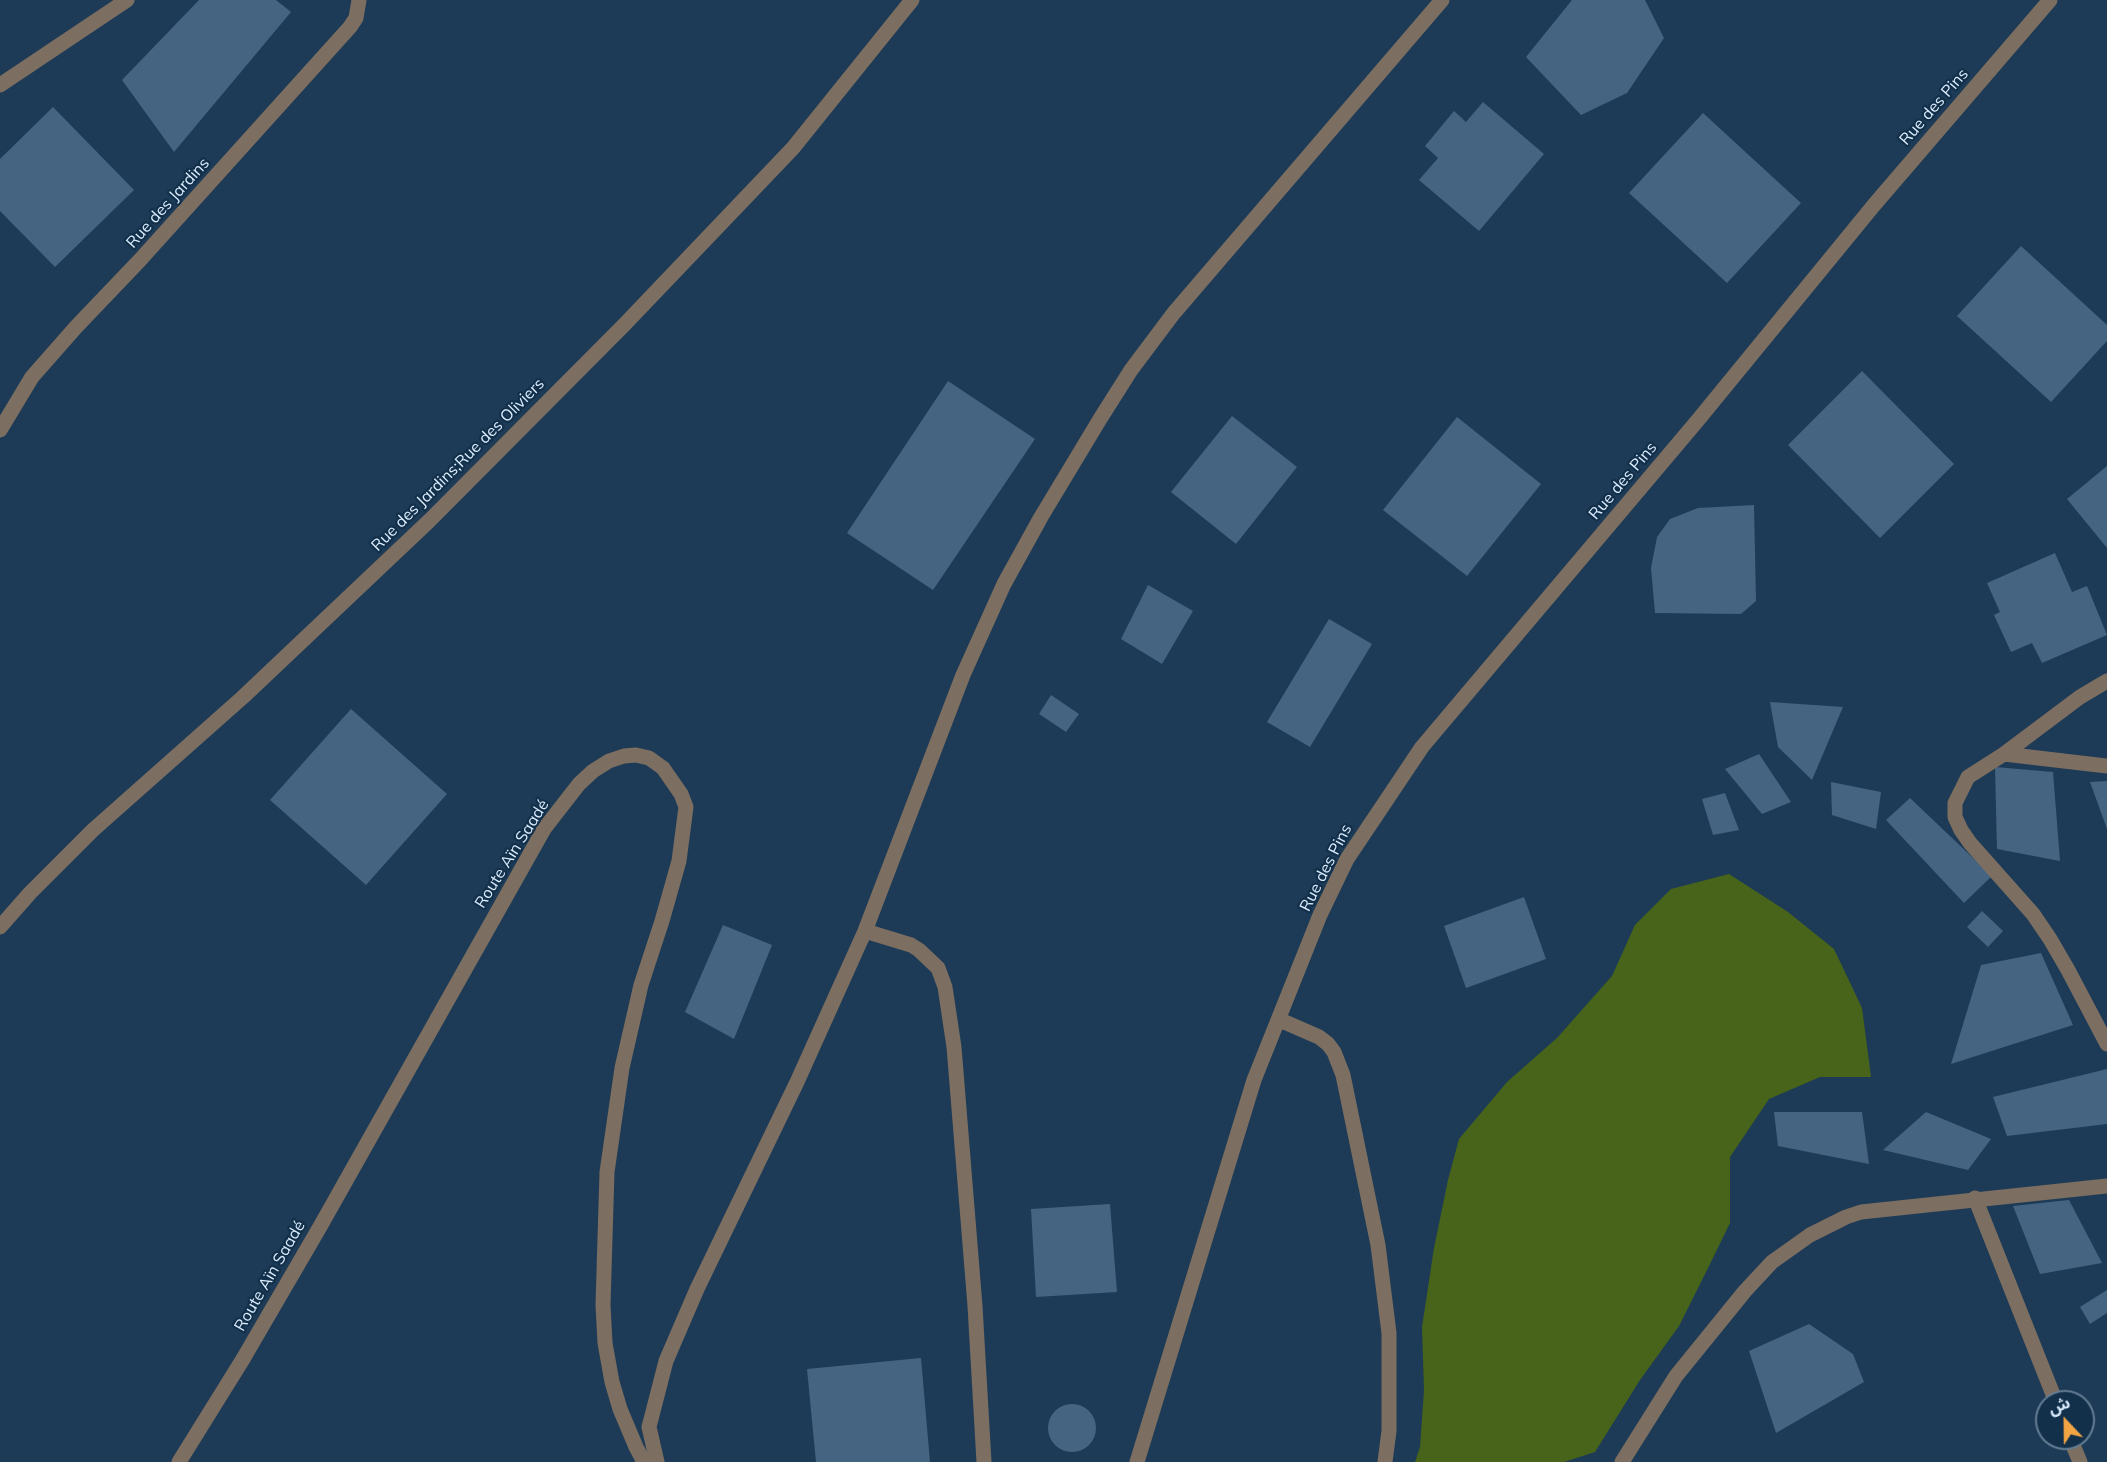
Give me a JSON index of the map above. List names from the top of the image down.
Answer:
{
  "streets": {
    "street": [
      "Rue des Pins",
      "Rue des Jardins",
      "Rue des Jardins;Rue des Oliviers",
      "Route Aïn Saadé"
    ]
  },
  "north": "top"
}
